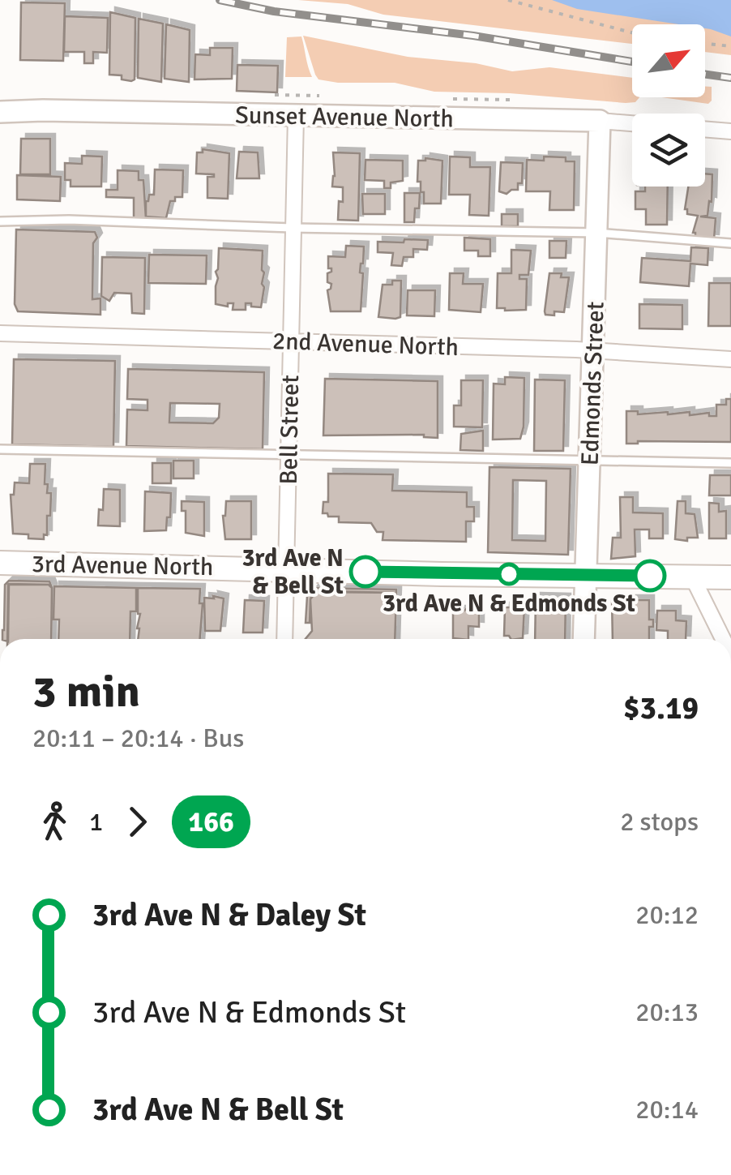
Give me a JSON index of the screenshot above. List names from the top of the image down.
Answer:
{
  "streets": {
    "main road": ["3rd Avenue North"],
    "street": [
      "Sunset Avenue North",
      "2nd Avenue North",
      "Edmonds Street",
      "Bell Street"
    ]
  },
  "crossings": [
    ["Sunset Avenue North", "Edmonds Street"],
    ["Sunset Avenue North", "Bell Street"],
    ["2nd Avenue North", "Edmonds Street"],
    ["2nd Avenue North", "Bell Street"],
    ["Edmonds Street", "3rd Avenue North"],
    ["Bell Street", "3rd Avenue North"]
  ],
  "places": ["3rd Ave N & Bell St", "3rd Ave N & Edmonds St"],
  "lines": ["bus line 166"],
  "north": "top right",
  "page": {
    "heading": ["3 min", "20:11 – 20:14 · Bus", "$3.19"],
    "legs": ["1", "166", "2 stops"],
    "list": [
      {
        "name": "3rd Ave N & Daley St",
        "value": "20:12"
      },
      {
        "name": "3rd Ave N & Edmonds St",
        "value": "20:13"
      },
      {
        "name": "3rd Ave N & Bell St",
        "value": "20:14"
      }
    ]
  }
}
